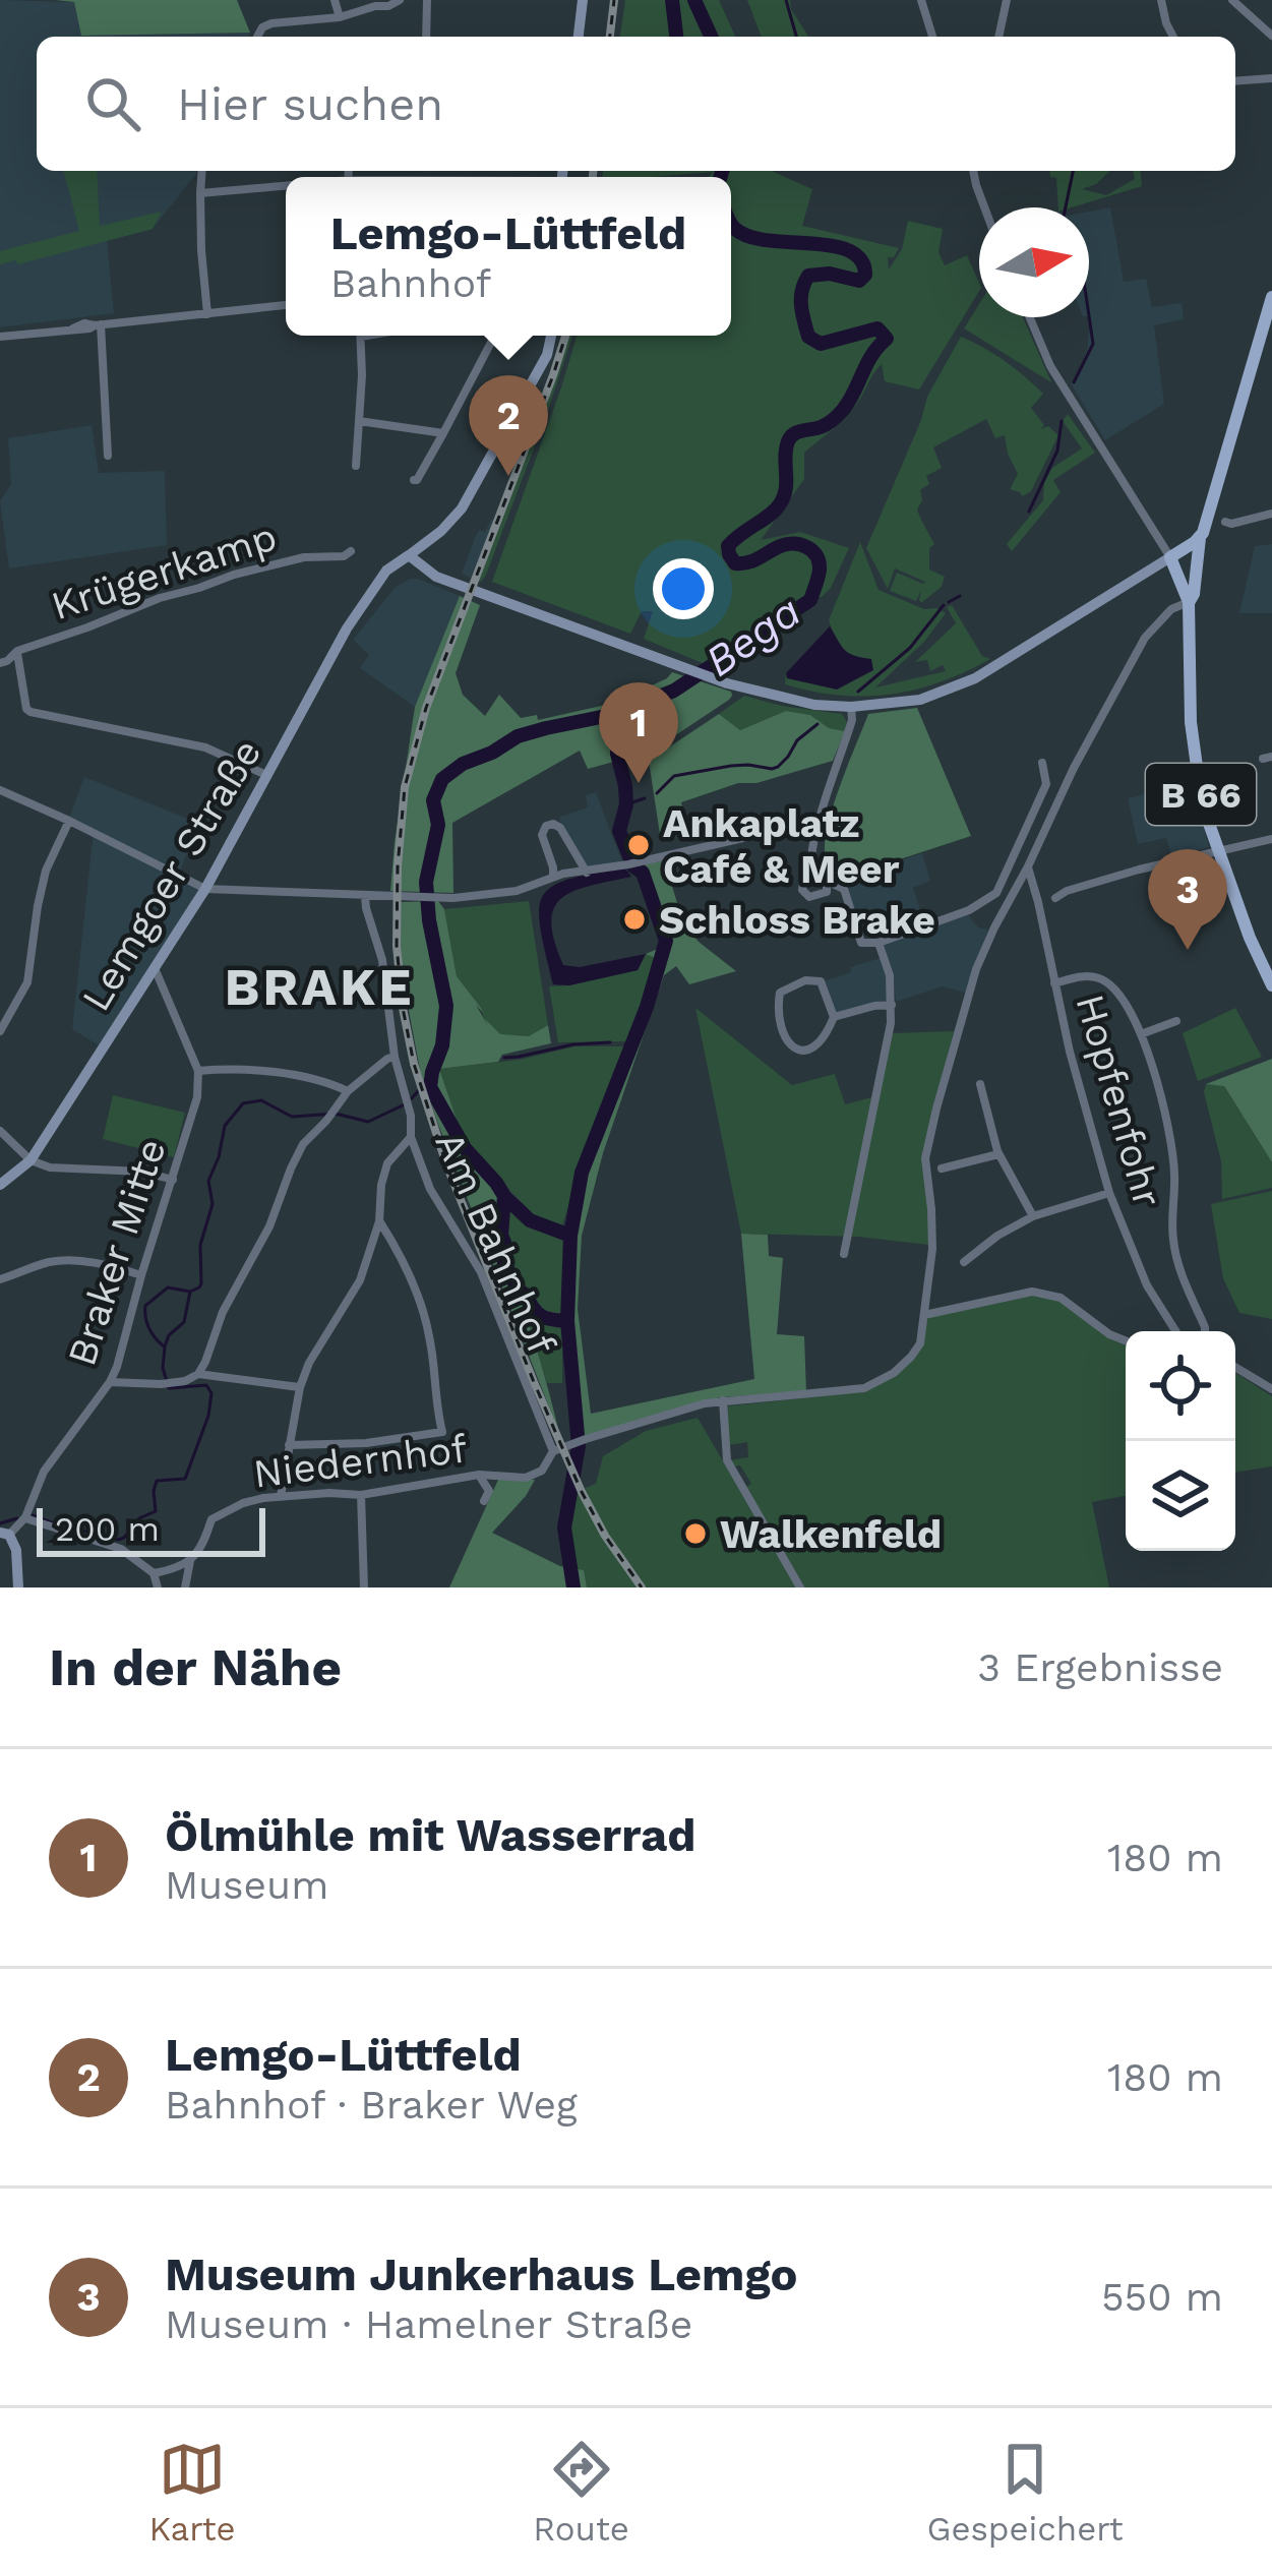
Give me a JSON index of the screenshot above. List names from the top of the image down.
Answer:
{
  "streets": {
    "main road": ["B 66", "Lemgoer Straße"],
    "street": [
      "Krügerkamp",
      "Hopfenfohr",
      "Am Bahnhof",
      "Braker Mitte",
      "Niedernhof"
    ]
  },
  "crossings": [
    ["B 66", "Niedernhof"],
    ["Hopfenfohr", "Niedernhof"],
    ["Am Bahnhof", "Niedernhof"]
  ],
  "districts": ["BRAKE"],
  "water": ["Bega"],
  "places": ["Ankaplatz Café & Meer", "Schloss Brake", "Walkenfeld"],
  "scale_bar": "200 m",
  "north": "right",
  "page": {
    "search": "Hier suchen",
    "popup": ["Lemgo-Lüttfeld", "Bahnhof"],
    "pins": ["2", "1", "3"],
    "scale": "200 m",
    "heading": ["In der Nähe", "3 Ergebnisse"],
    "list": [
      {
        "mark": "1",
        "name": "Ölmühle mit Wasserrad",
        "note": "Museum",
        "value": "180 m"
      },
      {
        "mark": "2",
        "name": "Lemgo-Lüttfeld",
        "note": "Bahnhof · Braker Weg",
        "value": "180 m"
      },
      {
        "mark": "3",
        "name": "Museum Junkerhaus Lemgo",
        "note": "Museum · Hamelner Straße",
        "value": "550 m"
      }
    ],
    "nav": ["Karte", "Route", "Gespeichert"]
  }
}
